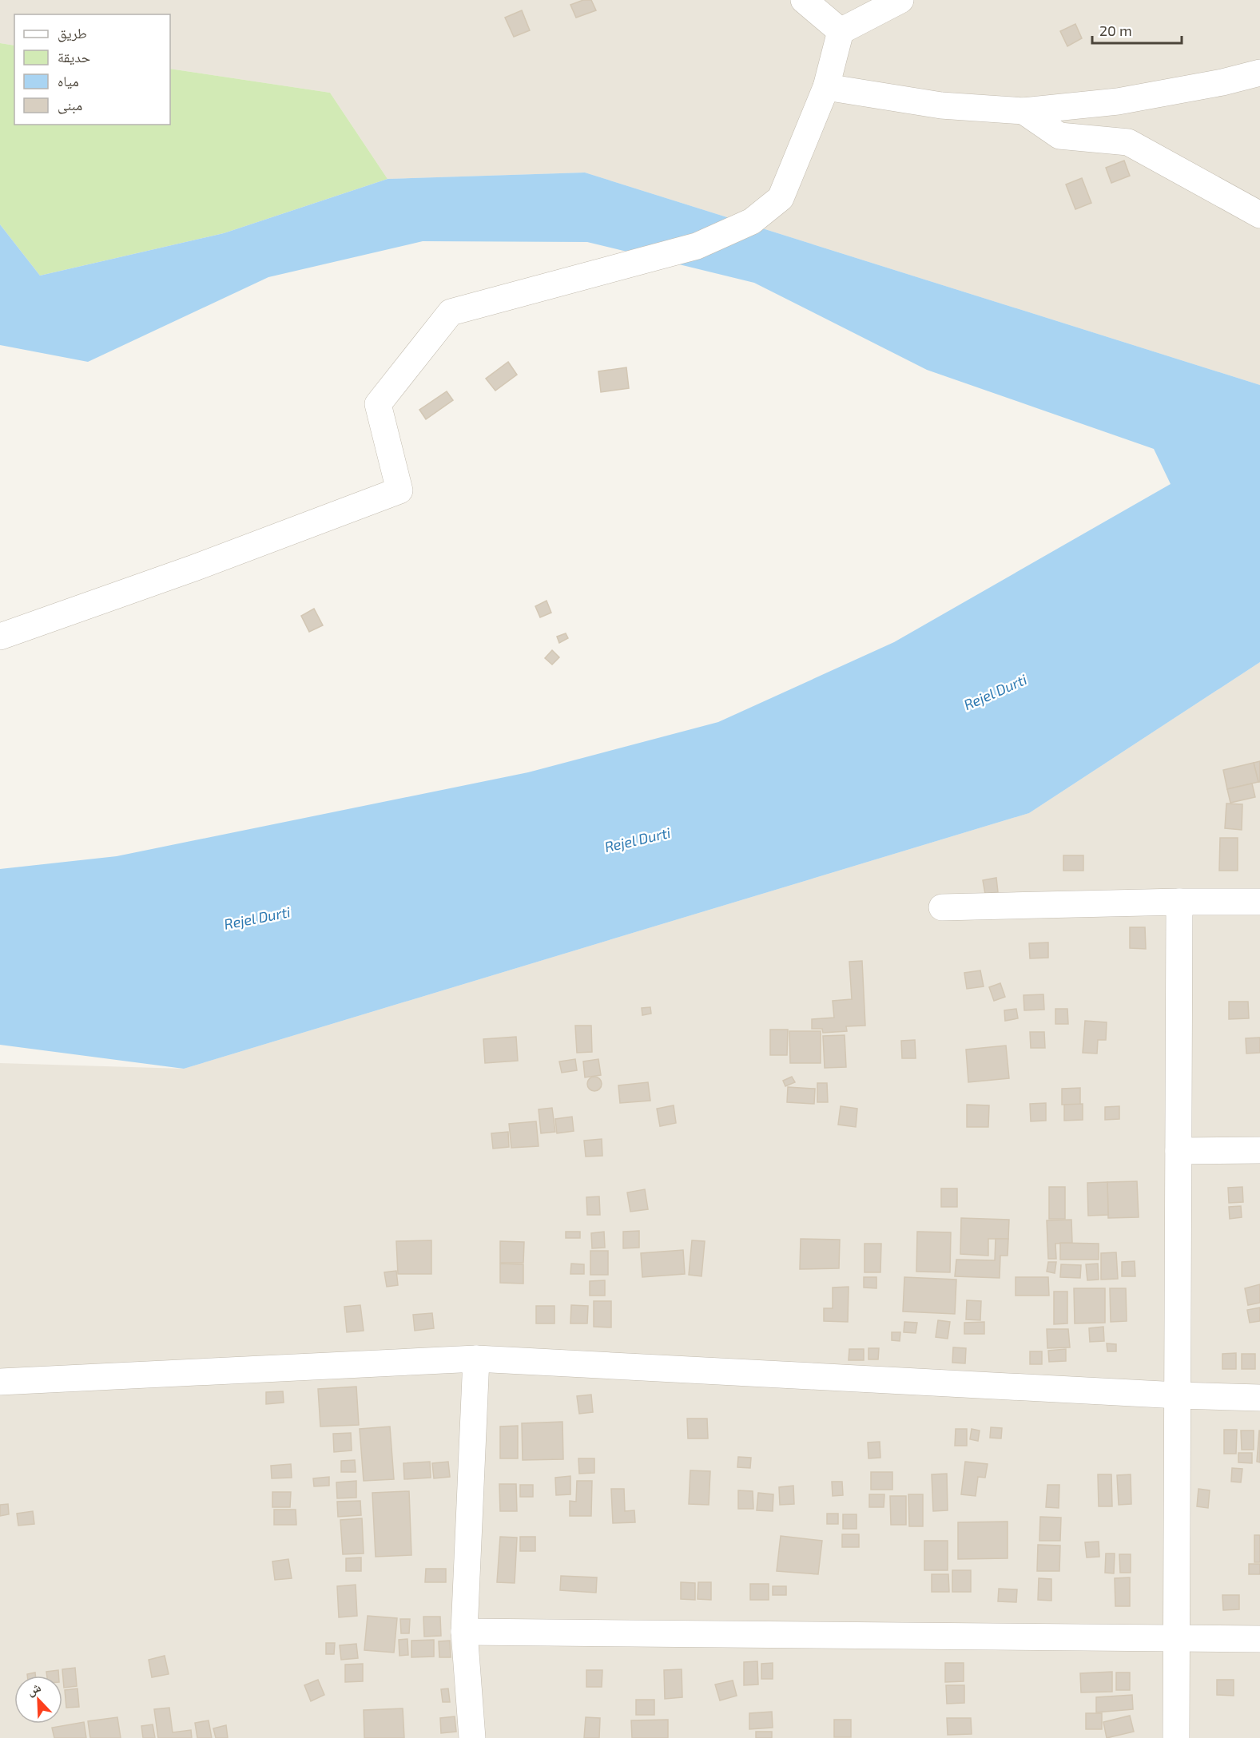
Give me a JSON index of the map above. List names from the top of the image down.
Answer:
{
  "water": ["Rejel Durti"],
  "legend": [
    "طريق",
    "حديقة",
    "مياه",
    "مبنى"
  ],
  "scale_bar": "20 m",
  "north": "top left"
}
